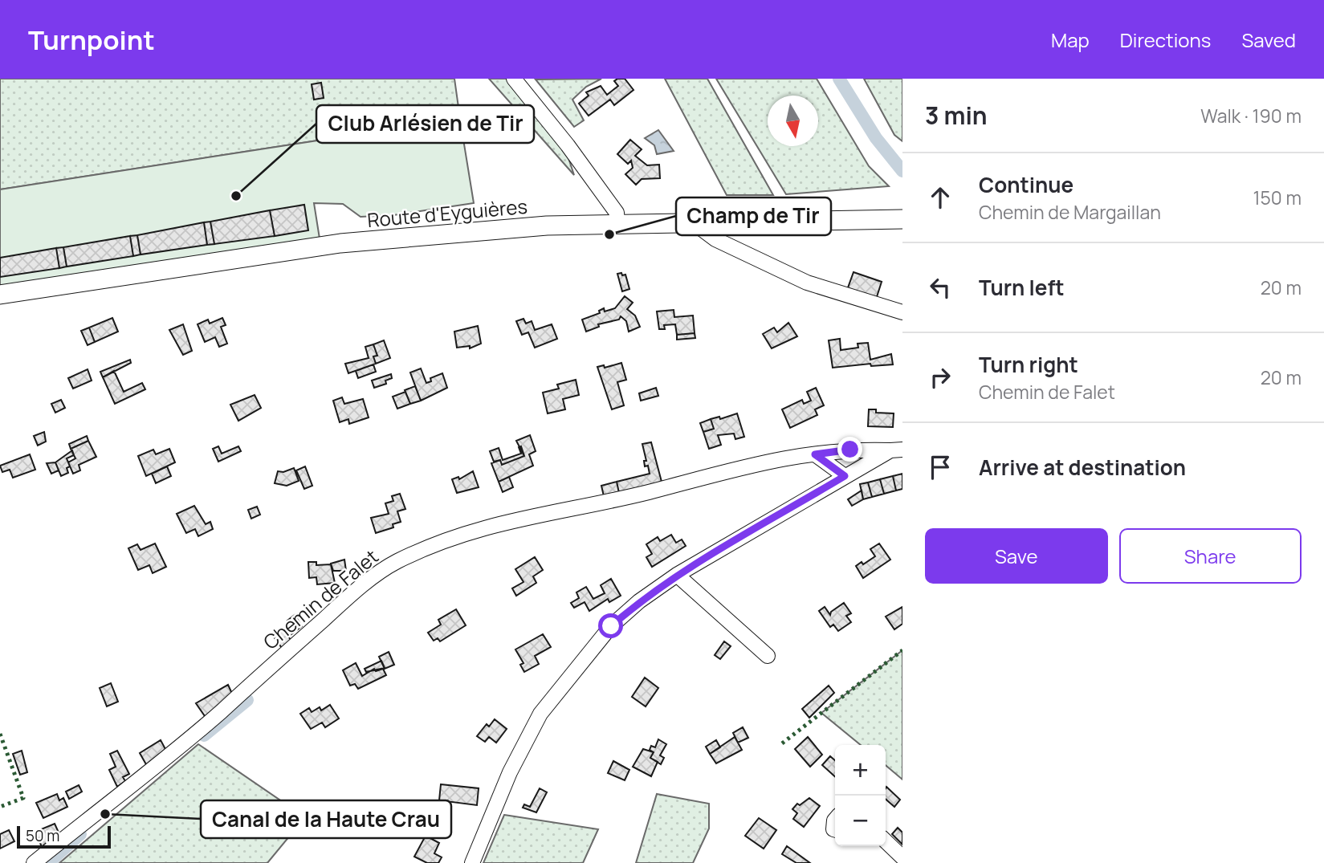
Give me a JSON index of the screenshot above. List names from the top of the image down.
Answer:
{
  "streets": {
    "main road": ["Route d'Eyguières"],
    "street": ["Chemin de Falet"]
  },
  "places": ["Club Arlésien de Tir", "Champ de Tir", "Canal de la Haute Crau"],
  "scale_bar": "50 m",
  "north": "bottom",
  "page": {
    "header": "Turnpoint",
    "nav": ["Map", "Directions", "Saved"],
    "heading": ["3 min", "Walk · 190 m"],
    "list": [
      ["Continue", "Chemin de Margaillan", "150 m"],
      ["Turn left", "20 m"],
      ["Turn right", "Chemin de Falet", "20 m"],
      "Arrive at destination"
    ],
    "buttons": ["Save", "Share"],
    "map_buttons": ["+", "−"],
    "scale": "50 m"
  }
}
